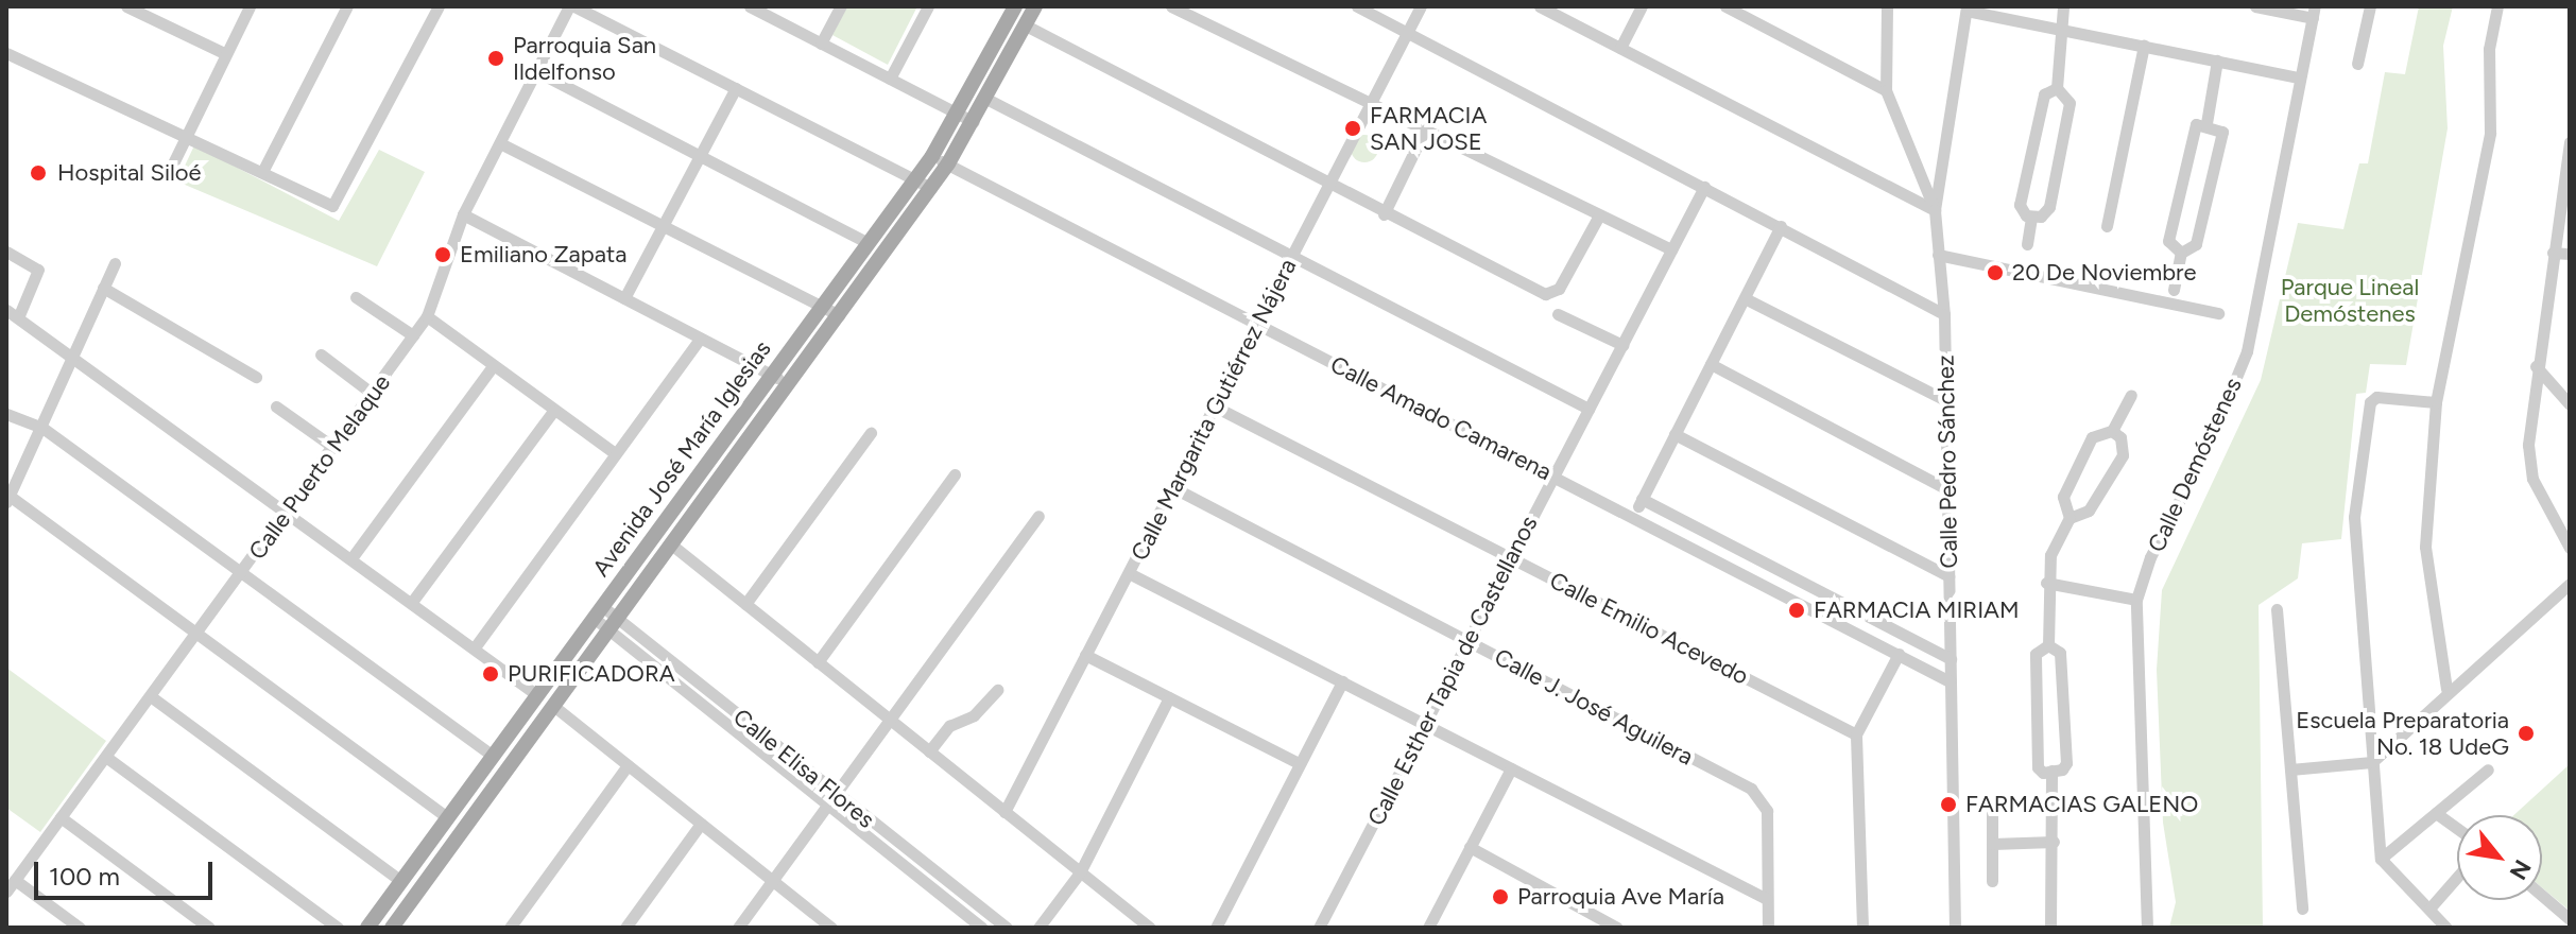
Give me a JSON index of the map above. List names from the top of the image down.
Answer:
{
  "streets": {
    "main road": ["Avenida José María Iglesias"],
    "street": [
      "Calle Margarita Gutiérrez Nájera",
      "Calle Amado Camarena",
      "Calle Pedro Sánchez",
      "Calle Demóstenes",
      "Calle Puerto Melaque",
      "Calle Emilio Acevedo",
      "Calle Esther Tapia de Castellanos",
      "Calle J. José Aguilera",
      "Calle Elisa Flores"
    ]
  },
  "crossings": [
    ["Calle Margarita Gutiérrez Nájera", "Calle Amado Camarena"],
    ["Calle Margarita Gutiérrez Nájera", "Calle Emilio Acevedo"],
    ["Calle Margarita Gutiérrez Nájera", "Calle J. José Aguilera"],
    ["Calle Amado Camarena", "Avenida José María Iglesias"],
    ["Calle Amado Camarena", "Calle Pedro Sánchez"],
    ["Calle Amado Camarena", "Calle Esther Tapia de Castellanos"],
    ["Avenida José María Iglesias", "Calle Elisa Flores"],
    ["Calle Emilio Acevedo", "Calle Esther Tapia de Castellanos"],
    ["Calle Esther Tapia de Castellanos", "Calle J. José Aguilera"]
  ],
  "parks": ["Parque Lineal Demóstenes"],
  "places": [
    "Parroquia San Ildelfonso",
    "FARMACIA SAN JOSE",
    "Hospital Siloé",
    "Emiliano Zapata",
    "20 De Noviembre",
    "FARMACIA MIRIAM",
    "PURIFICADORA",
    "Escuela Preparatoria No. 18 UdeG",
    "FARMACIAS GALENO",
    "Parroquia Ave María"
  ],
  "scale_bar": "100 m",
  "north": "bottom right"
}
